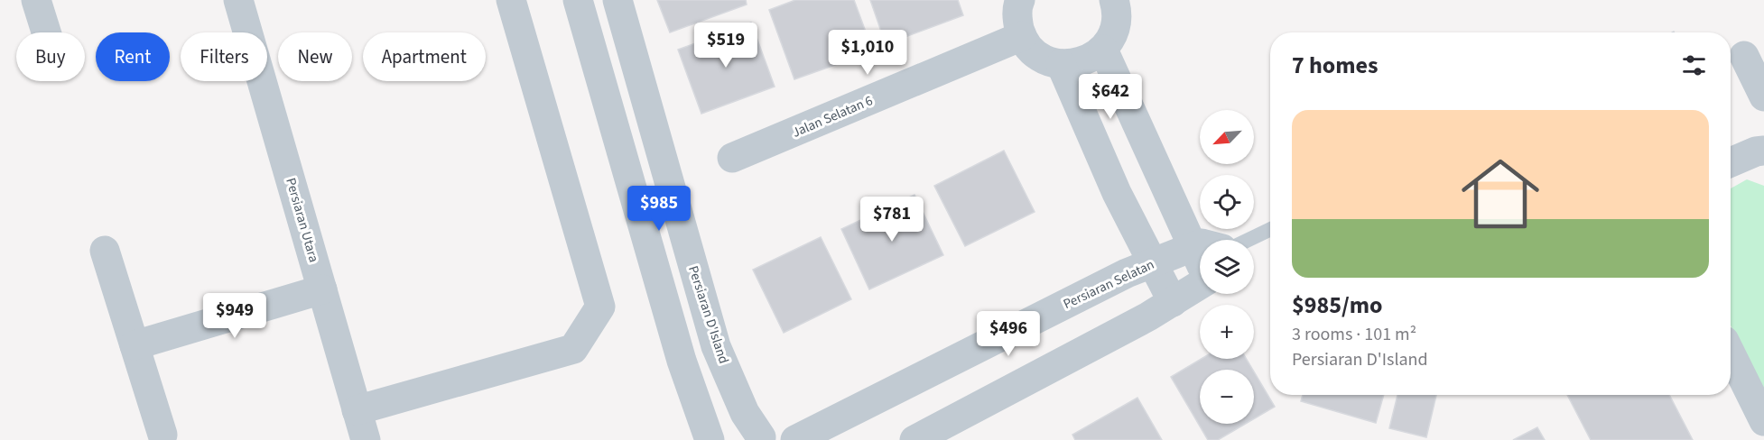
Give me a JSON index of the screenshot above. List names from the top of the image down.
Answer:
{
  "streets": {
    "street": [
      "Jalan Selatan 6",
      "Persiaran Utara",
      "Persiaran Selatan",
      "Persiaran D'Island"
    ]
  },
  "north": "bottom left",
  "page": {
    "price": [
      "$519",
      "$1,010",
      "$642",
      "$985",
      "$781",
      "$949",
      "$496"
    ],
    "chip": [
      "Buy",
      "Rent",
      "Filters",
      "New",
      "Apartment"
    ],
    "heading": "7 homes",
    "list": [
      {
        "name": "$985/mo",
        "note": "3 rooms · 101 m² · Persiaran D'Island"
      }
    ],
    "map_buttons": ["+", "−"]
  }
}
